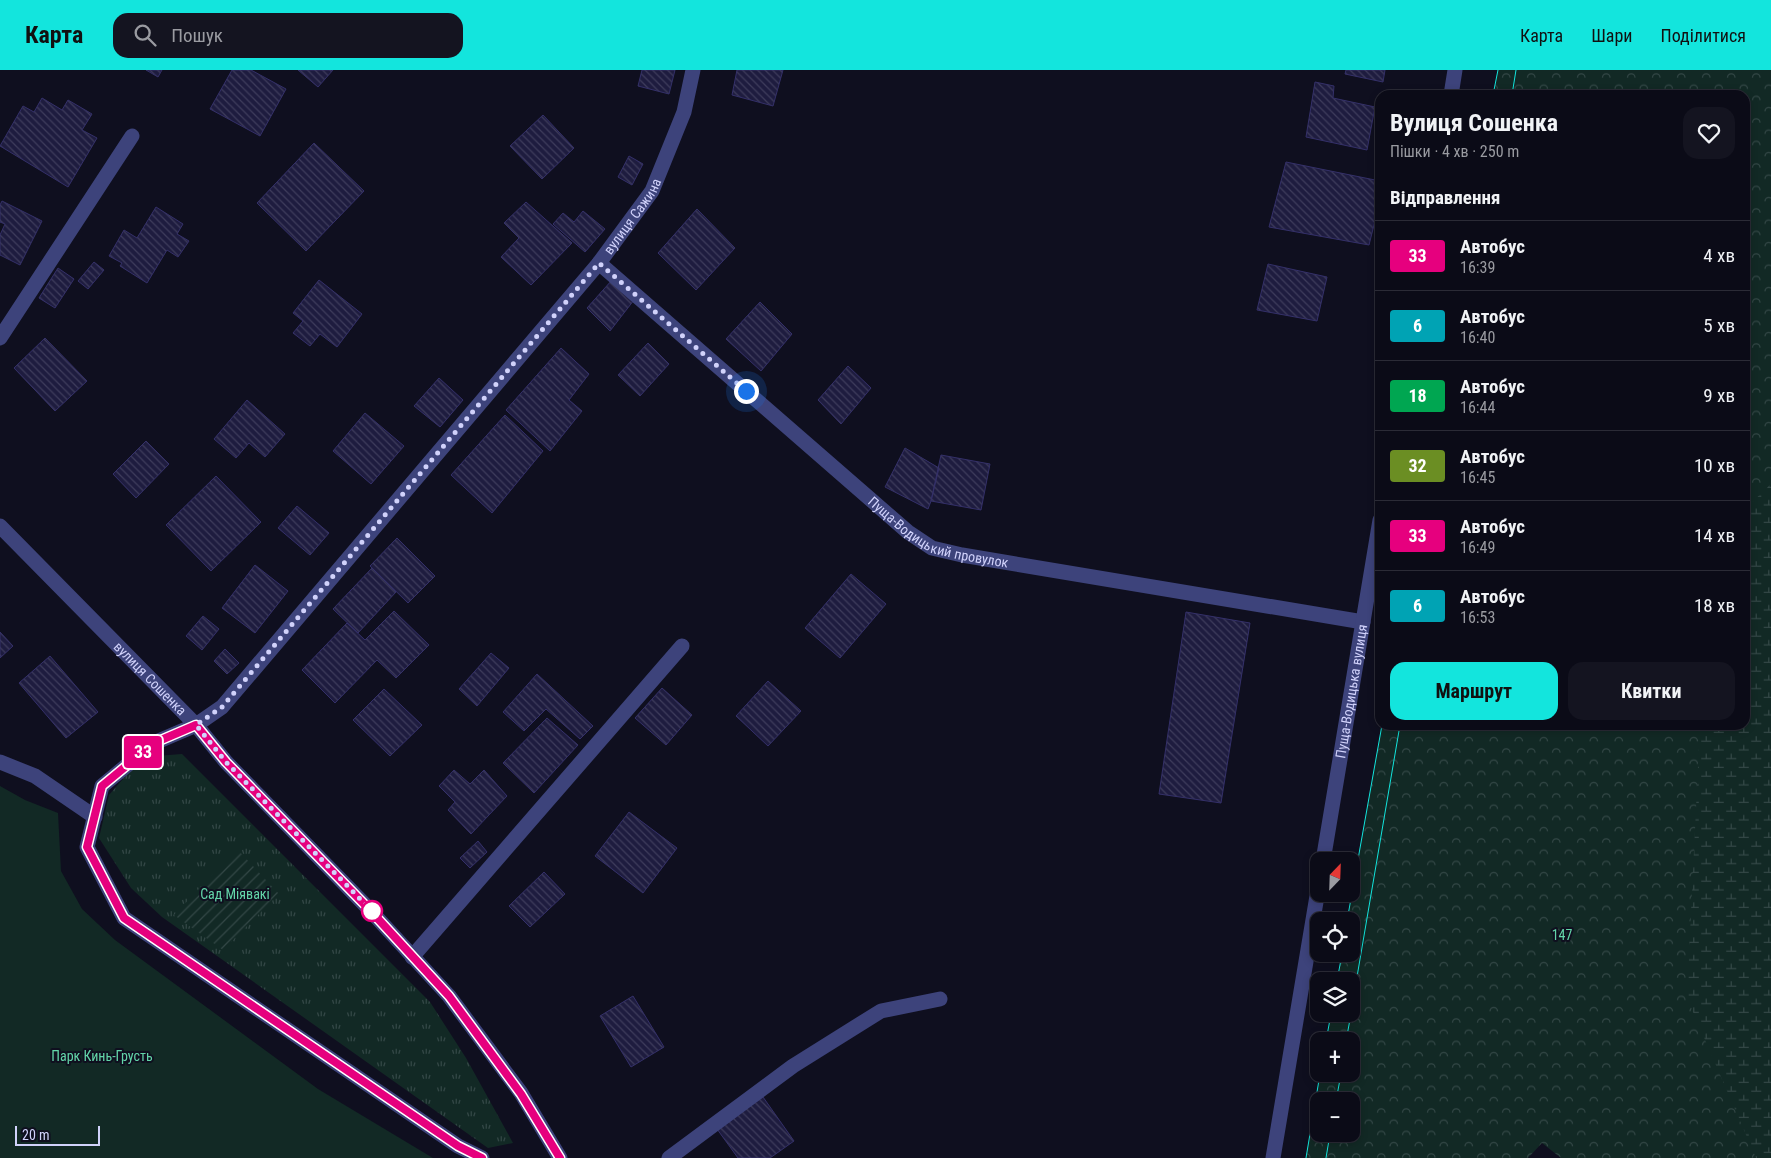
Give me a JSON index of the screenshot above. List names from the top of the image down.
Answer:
{
  "streets": {
    "street": [
      "вулиця Сажина",
      "Пуща-Водицький провулок",
      "вулиця Сошенка",
      "Пуща-Водицька вулиця"
    ]
  },
  "crossings": [
    ["вулиця Сажина", "Пуща-Водицький провулок"],
    ["вулиця Сажина", "вулиця Сошенка"],
    ["Пуща-Водицький провулок", "Пуща-Водицька вулиця"]
  ],
  "parks": ["Сад Міявакі", "147", "Парк Кинь-Грусть"],
  "lines": ["bus line 33"],
  "scale_bar": "20 m",
  "north": "top right",
  "page": {
    "header": "Карта",
    "search": "Пошук",
    "nav": ["Карта", "Шари", "Поділитися"],
    "on_map": "33",
    "heading": [
      ["Вулиця Сошенка", "Пішки · 4 хв · 250 m"],
      "Відправлення"
    ],
    "list": [
      {
        "mark": "33",
        "name": "Автобус",
        "note": "16:39",
        "value": "4 хв"
      },
      {
        "mark": "6",
        "name": "Автобус",
        "note": "16:40",
        "value": "5 хв"
      },
      {
        "mark": "18",
        "name": "Автобус",
        "note": "16:44",
        "value": "9 хв"
      },
      {
        "mark": "32",
        "name": "Автобус",
        "note": "16:45",
        "value": "10 хв"
      },
      {
        "mark": "33",
        "name": "Автобус",
        "note": "16:49",
        "value": "14 хв"
      },
      {
        "mark": "6",
        "name": "Автобус",
        "note": "16:53",
        "value": "18 хв"
      }
    ],
    "buttons": ["Маршрут", "Квитки"],
    "map_buttons": ["+", "−"],
    "scale": "20 m"
  }
}
